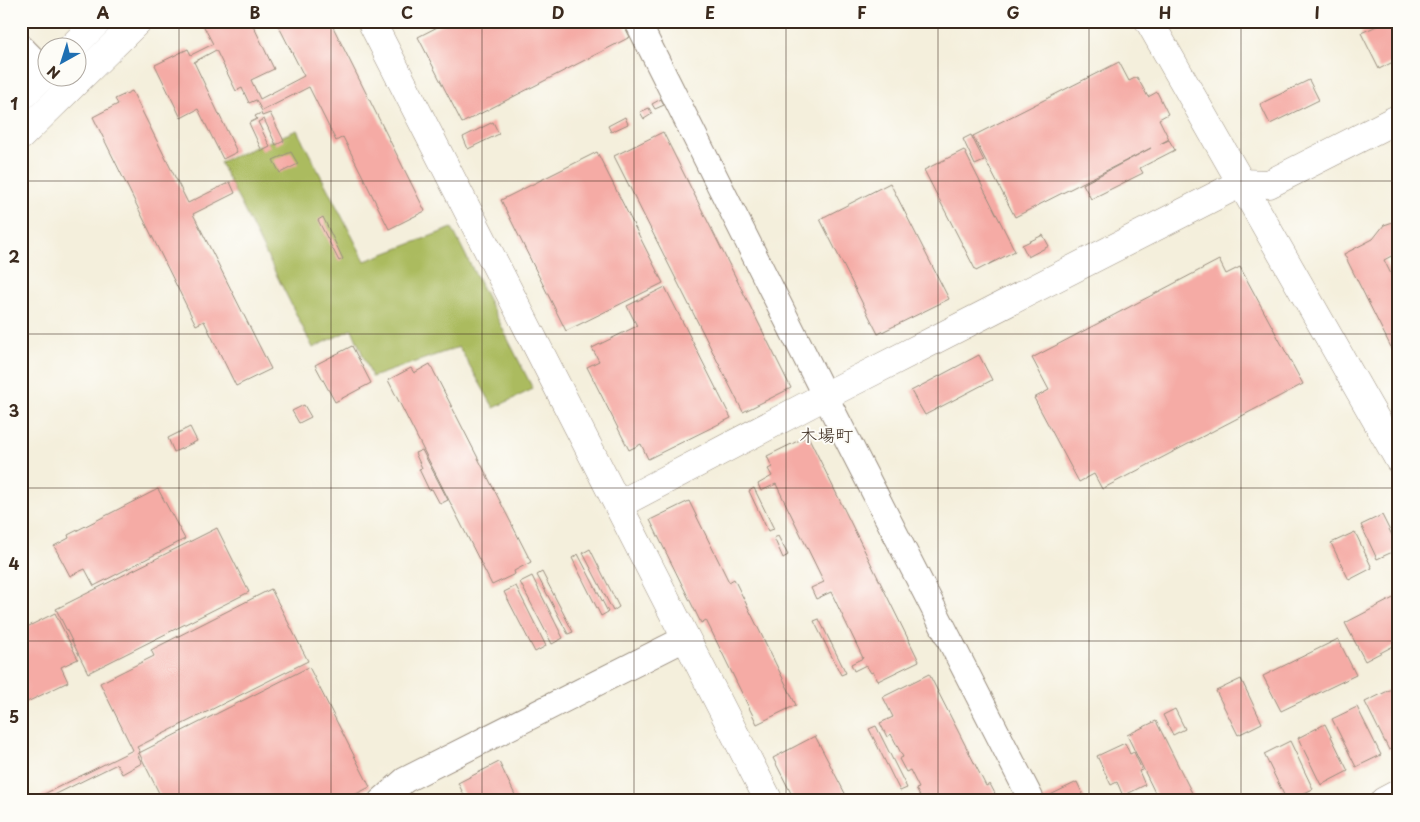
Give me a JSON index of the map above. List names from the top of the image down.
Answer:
{
  "districts": ["木場町"],
  "north": "bottom left",
  "grid": {
    "columns": [
      "A",
      "B",
      "C",
      "D",
      "E",
      "F",
      "G",
      "H",
      "I"
    ],
    "rows": [
      "1",
      "2",
      "3",
      "4",
      "5"
    ]
  }
}
